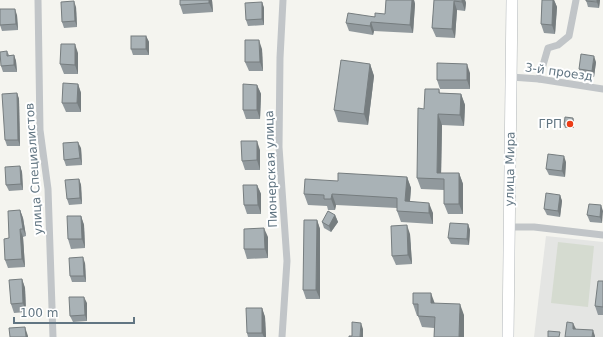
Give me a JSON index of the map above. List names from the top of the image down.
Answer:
{
  "streets": {
    "main road": ["улица Мира"],
    "street": ["3-й проезд", "улица Специалистов", "Пионерская улица"]
  },
  "crossings": [
    ["3-й проезд", "улица Мира"]
  ],
  "places": ["ГРП"],
  "scale_bar": "100 m"
}
